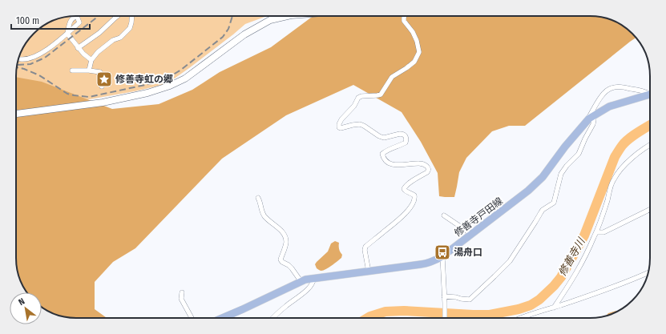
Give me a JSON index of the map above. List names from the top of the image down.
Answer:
{
  "streets": {
    "main road": ["修善寺戸田線"]
  },
  "water": ["修善寺川"],
  "places": {
    "place": ["修善寺虹の郷"],
    "bus stop": ["湯舟口"]
  },
  "scale_bar": "100 m",
  "north": "top left"
}
